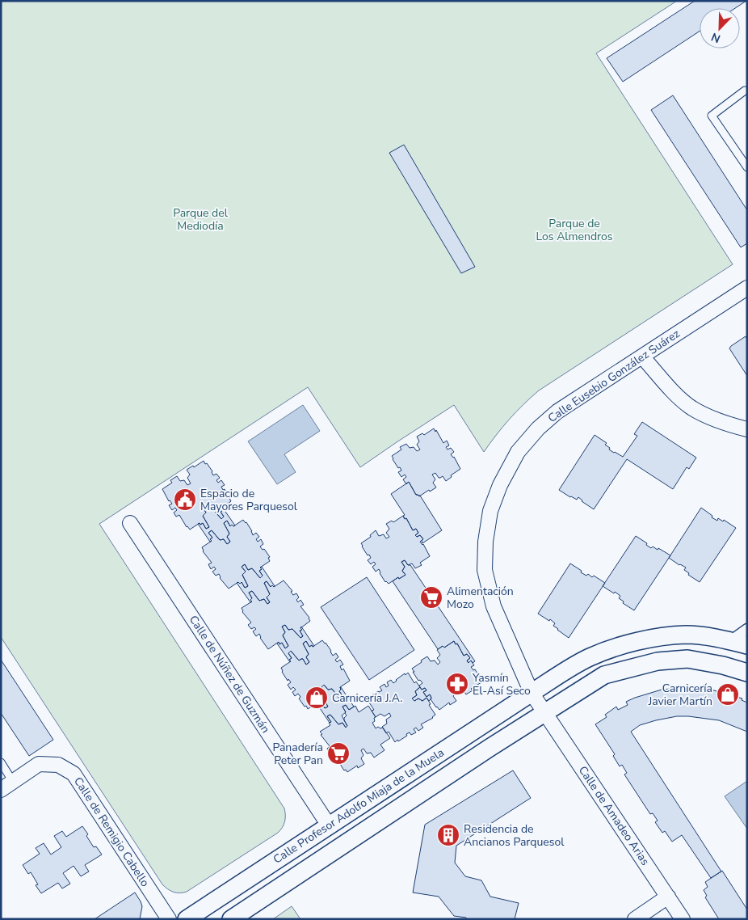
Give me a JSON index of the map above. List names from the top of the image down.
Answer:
{
  "streets": {
    "street": [
      "Calle Eusebio González Suárez",
      "Calle de Núñez de Guzmán",
      "Calle Profesor Adolfo Miaja de la Muela",
      "Calle de Amadeo Arias",
      "Calle de Remigio Cabello"
    ]
  },
  "crossings": [
    ["Calle Eusebio González Suárez", "Calle Profesor Adolfo Miaja de la Muela"],
    ["Calle Eusebio González Suárez", "Calle de Amadeo Arias"],
    ["Calle de Núñez de Guzmán", "Calle Profesor Adolfo Miaja de la Muela"],
    ["Calle Profesor Adolfo Miaja de la Muela", "Calle de Amadeo Arias"]
  ],
  "parks": ["Parque del Mediodía", "Parque de Los Almendros"],
  "places": {
    "public building": ["Espacio de Mayores Parquesol"],
    "supermarket": ["Alimentación Mozo", "Panadería Peter Pan"],
    "pharmacy": ["Yasmín El-Así Seco"],
    "shop": ["Carnicería Javier Martín", "Carnicería J.A."],
    "building": ["Residencia de Ancianos Parquesol"]
  },
  "north": "bottom left"
}
